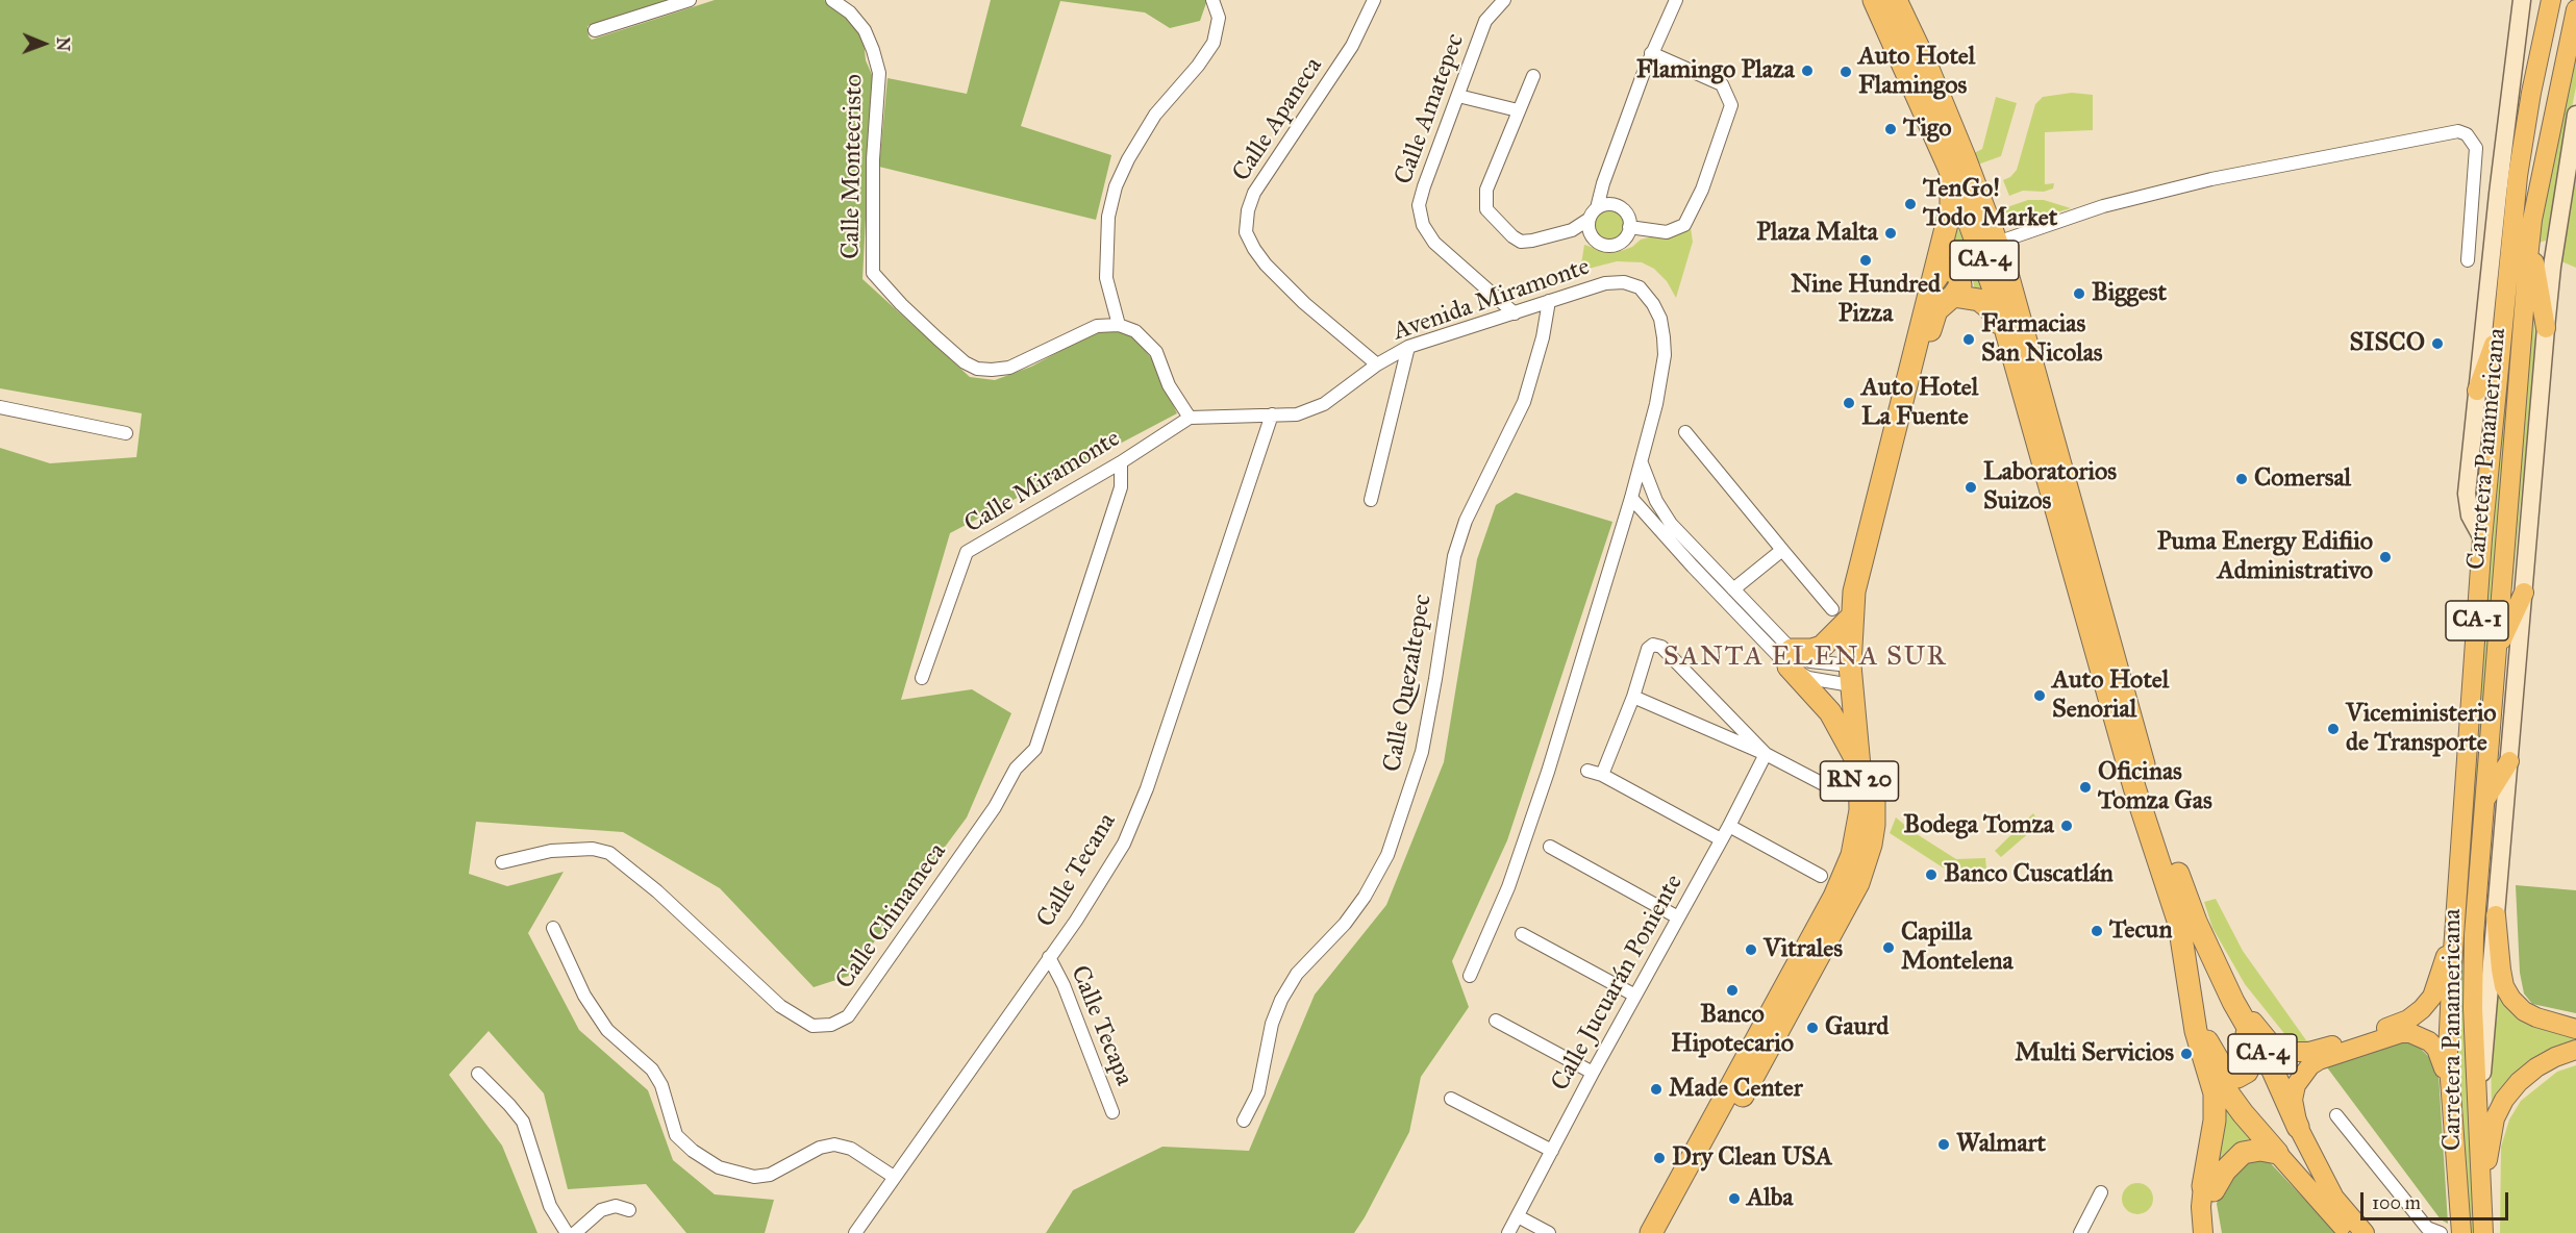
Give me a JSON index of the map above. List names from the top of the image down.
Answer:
{
  "streets": {
    "highway": ["CA-4", "RN 20"],
    "main road": ["Carretera Panamericana", "CA-1"],
    "street": [
      "Calle Amatepec",
      "Calle Apaneca",
      "Calle Montecristo",
      "Avenida Miramonte",
      "Calle Miramonte",
      "Calle Quezaltepec",
      "Calle Tecana",
      "Calle Chinameca",
      "Calle Jucuarán Poniente",
      "Calle Tecapa"
    ]
  },
  "crossings": [
    ["Calle Amatepec", "Avenida Miramonte"],
    ["Calle Apaneca", "Avenida Miramonte"],
    ["CA-4", "RN 20"],
    ["Avenida Miramonte", "Calle Miramonte"],
    ["Avenida Miramonte", "Calle Quezaltepec"],
    ["Avenida Miramonte", "Calle Tecana"],
    ["Calle Miramonte", "Calle Chinameca"],
    ["Calle Tecana", "Calle Tecapa"]
  ],
  "districts": ["SANTA ELENA SUR"],
  "places": [
    "Flamingo Plaza",
    "Auto Hotel Flamingos",
    "Tigo",
    "TenGo! Todo Market",
    "Plaza Malta",
    "Nine Hundred Pizza",
    "Biggest",
    "Farmacias San Nicolas",
    "SISCO",
    "Auto Hotel La Fuente",
    "Comersal",
    "Laboratorios Suizos",
    "Puma Energy Edifiio Administrativo",
    "Auto Hotel Senorial",
    "Viceministerio de Transporte",
    "Oficinas Tomza Gas",
    "Bodega Tomza",
    "Banco Cuscatlán",
    "Tecun",
    "Capilla Montelena",
    "Vitrales",
    "Banco Hipotecario",
    "Gaurd",
    "Multi Servicios",
    "Made Center",
    "Walmart",
    "Dry Clean USA",
    "Alba"
  ],
  "scale_bar": "100 m",
  "north": "right"
}
